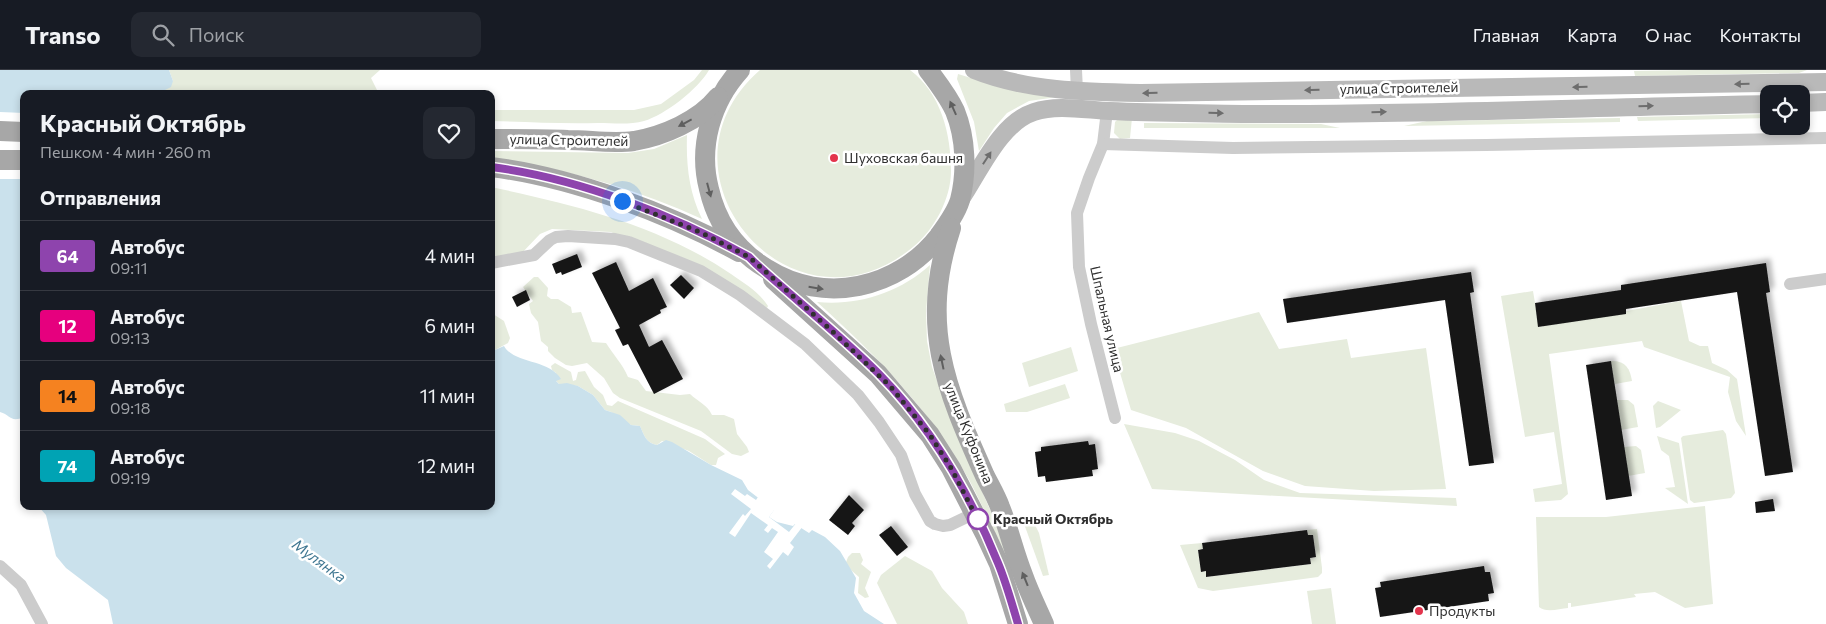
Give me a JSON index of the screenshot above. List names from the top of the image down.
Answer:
{
  "streets": {
    "main road": ["улица Строителей", "улица Куфонина"],
    "street": ["Шпальная улица"]
  },
  "crossings": [
    ["улица Строителей", "Шпальная улица"],
    ["улица Строителей", "улица Куфонина"]
  ],
  "one_way": ["улица Куфонина"],
  "water": ["Мулянка"],
  "places": ["Шуховская башня", "Красный Октябрь", "Продукты"],
  "lines": ["bus line 64"],
  "page": {
    "header": "Transo",
    "search": "Поиск",
    "nav": [
      "Главная",
      "Карта",
      "О нас",
      "Контакты"
    ],
    "heading": [
      ["Красный Октябрь", "Пешком · 4 мин · 260 m"],
      "Отправления"
    ],
    "list": [
      {
        "mark": "64",
        "name": "Автобус",
        "note": "09:11",
        "value": "4 мин"
      },
      {
        "mark": "12",
        "name": "Автобус",
        "note": "09:13",
        "value": "6 мин"
      },
      {
        "mark": "14",
        "name": "Автобус",
        "note": "09:18",
        "value": "11 мин"
      },
      {
        "mark": "74",
        "name": "Автобус",
        "note": "09:19",
        "value": "12 мин"
      }
    ]
  }
}
